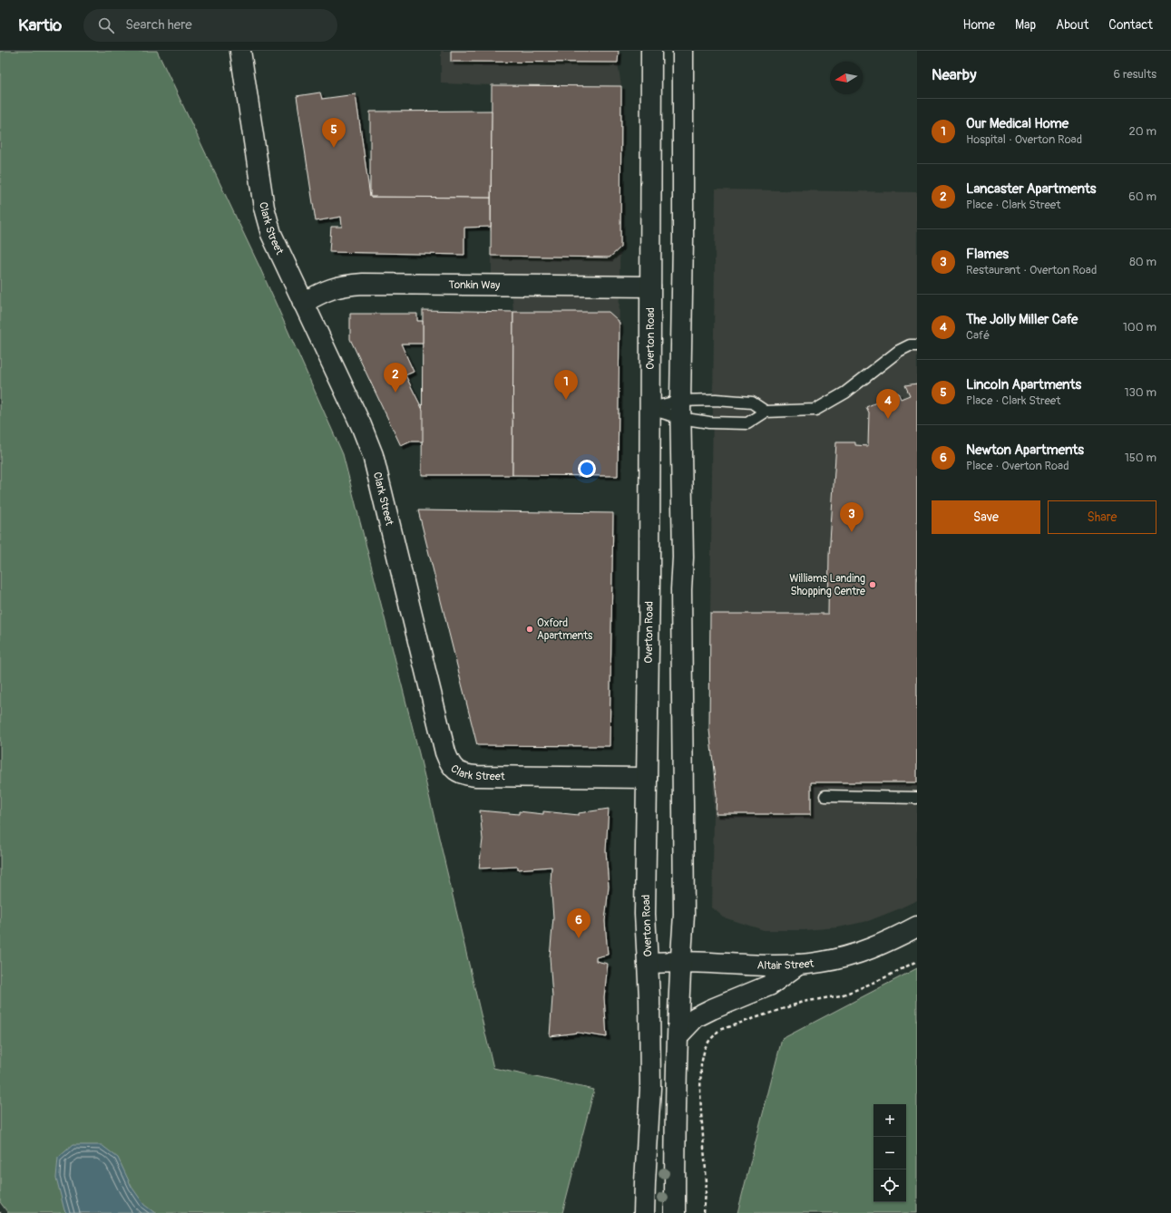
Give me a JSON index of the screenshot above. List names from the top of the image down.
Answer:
{
  "streets": {
    "street": [
      "Clark Street",
      "Tonkin Way",
      "Overton Road",
      "Altair Street"
    ]
  },
  "crossings": [
    ["Clark Street", "Tonkin Way"],
    ["Clark Street", "Overton Road"],
    ["Tonkin Way", "Overton Road"],
    ["Overton Road", "Altair Street"]
  ],
  "places": ["Williams Landing Shopping Centre", "Oxford Apartments"],
  "north": "left",
  "page": {
    "header": "Kartio",
    "search": "Search here",
    "nav": [
      "Home",
      "Map",
      "About",
      "Contact"
    ],
    "heading": ["Nearby", "6 results"],
    "list": [
      {
        "mark": "1",
        "name": "Our Medical Home",
        "note": "Hospital · Overton Road",
        "value": "20 m"
      },
      {
        "mark": "2",
        "name": "Lancaster Apartments",
        "note": "Place · Clark Street",
        "value": "60 m"
      },
      {
        "mark": "3",
        "name": "Flames",
        "note": "Restaurant · Overton Road",
        "value": "80 m"
      },
      {
        "mark": "4",
        "name": "The Jolly Miller Cafe",
        "note": "Café",
        "value": "100 m"
      },
      {
        "mark": "5",
        "name": "Lincoln Apartments",
        "note": "Place · Clark Street",
        "value": "130 m"
      },
      {
        "mark": "6",
        "name": "Newton Apartments",
        "note": "Place · Overton Road",
        "value": "150 m"
      }
    ],
    "pins": [
      "5",
      "2",
      "1",
      "4",
      "3",
      "6"
    ],
    "buttons": ["Save", "Share"],
    "map_buttons": ["+", "−"]
  }
}
